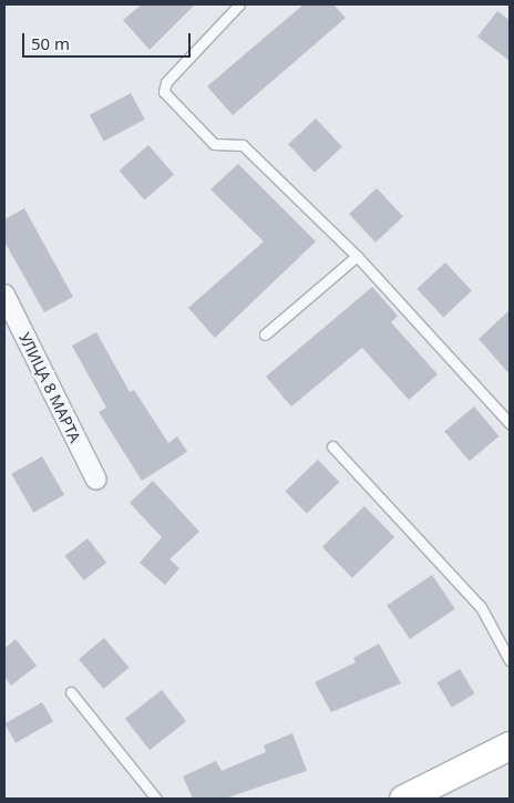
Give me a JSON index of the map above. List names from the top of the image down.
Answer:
{
  "streets": {
    "street": ["УЛИЦА 8 МАРТА"]
  },
  "scale_bar": "50 m"
}
